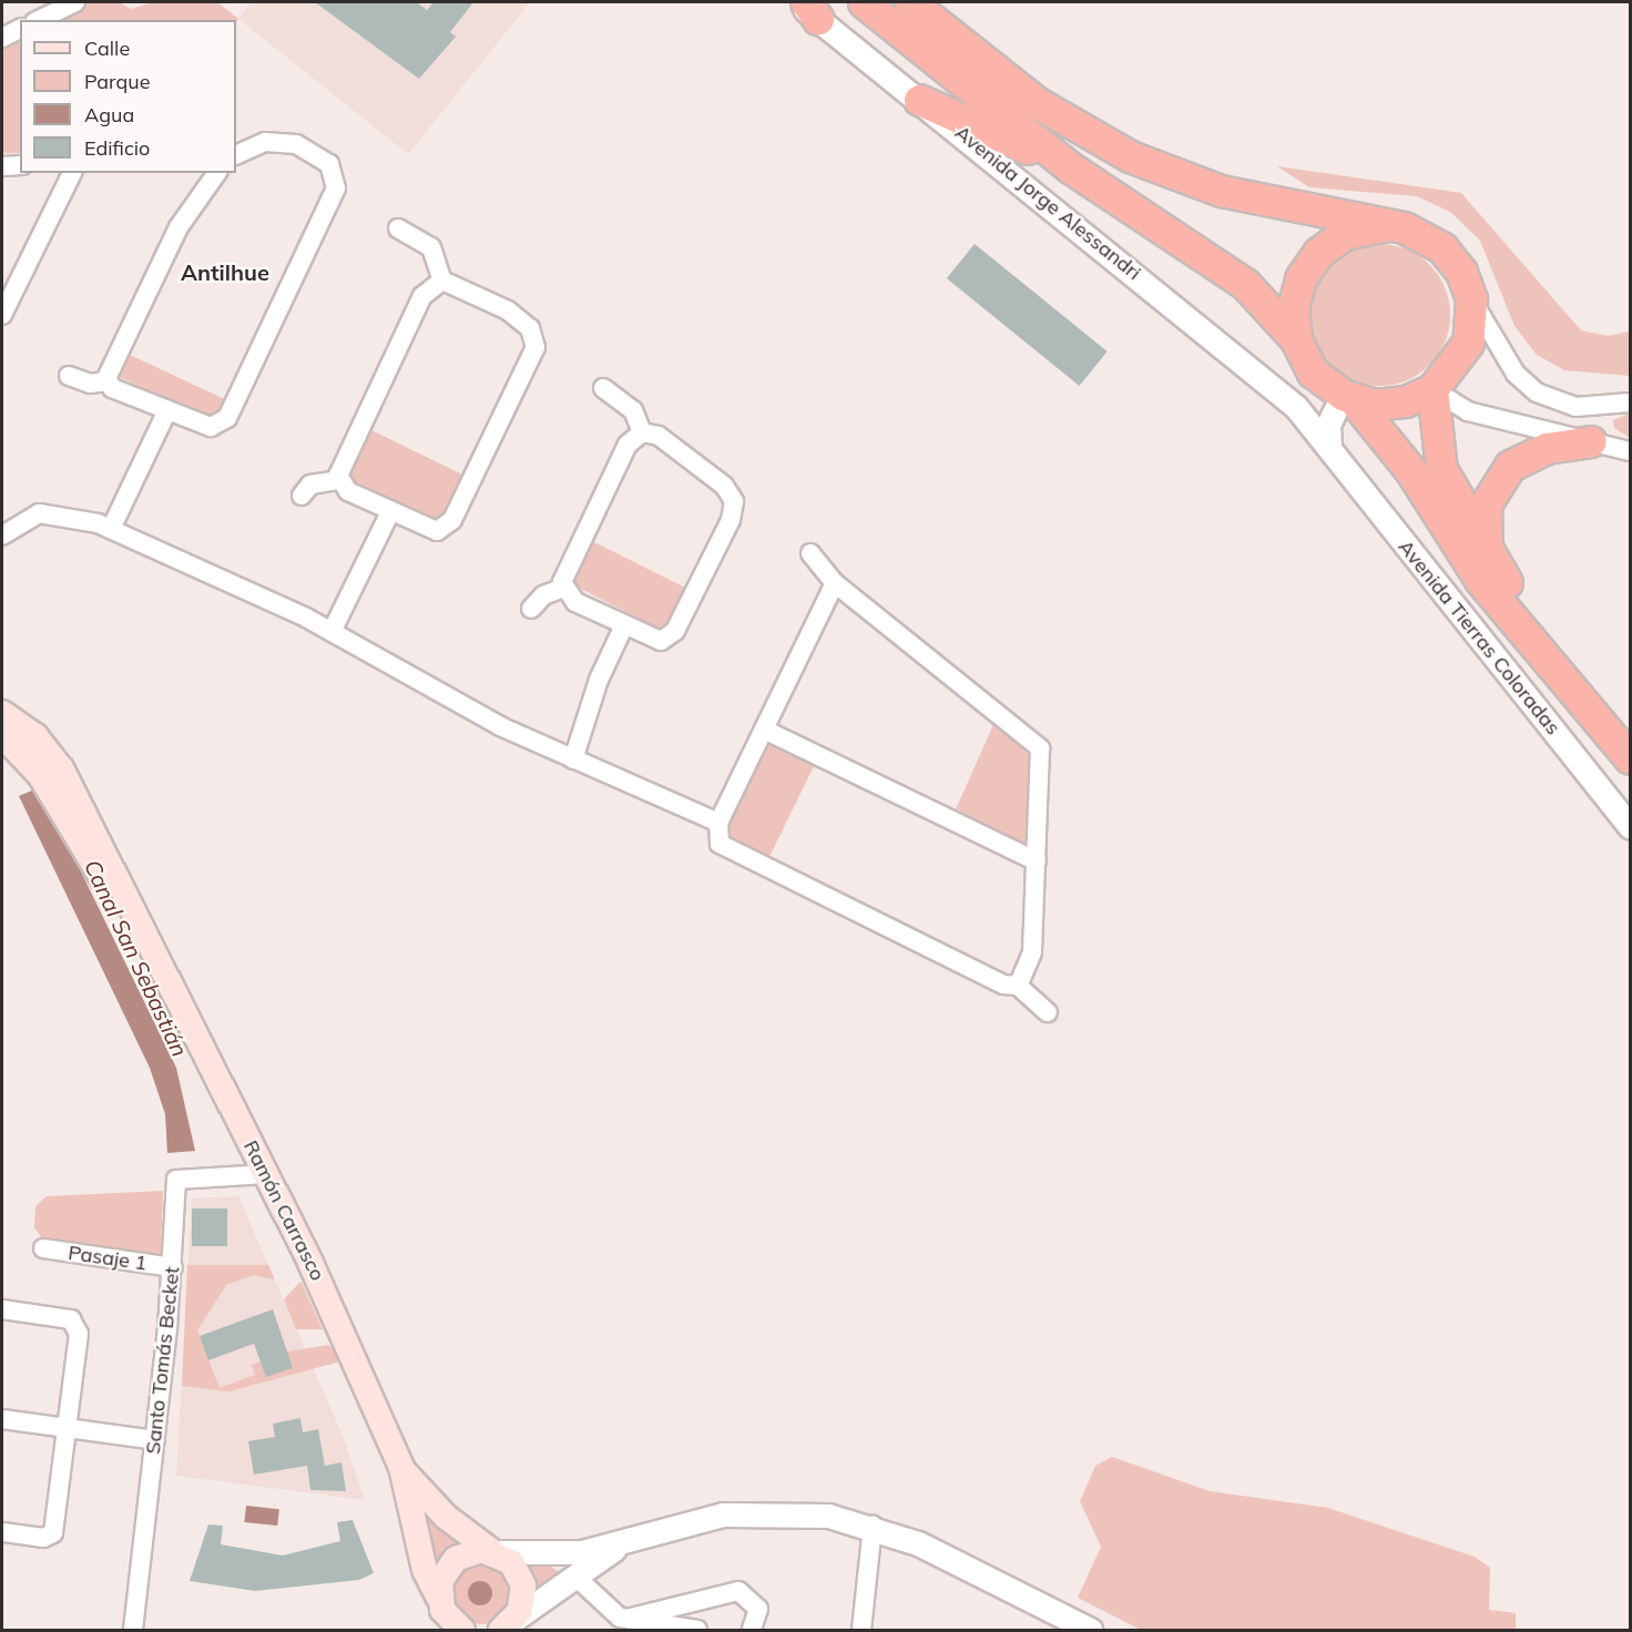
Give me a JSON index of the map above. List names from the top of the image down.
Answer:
{
  "streets": {
    "highway": ["Avenida Jorge Alessandri"],
    "main road": ["Ramón Carrasco"],
    "street": ["Avenida Tierras Coloradas", "Pasaje 1", "Santo Tomás Becket"]
  },
  "crossings": [
    ["Avenida Jorge Alessandri", "Avenida Tierras Coloradas"],
    ["Ramón Carrasco", "Santo Tomás Becket"],
    ["Pasaje 1", "Santo Tomás Becket"]
  ],
  "districts": ["Antilhue"],
  "water": ["Canal San Sebastián"],
  "legend": [
    "Calle",
    "Parque",
    "Agua",
    "Edificio"
  ]
}
